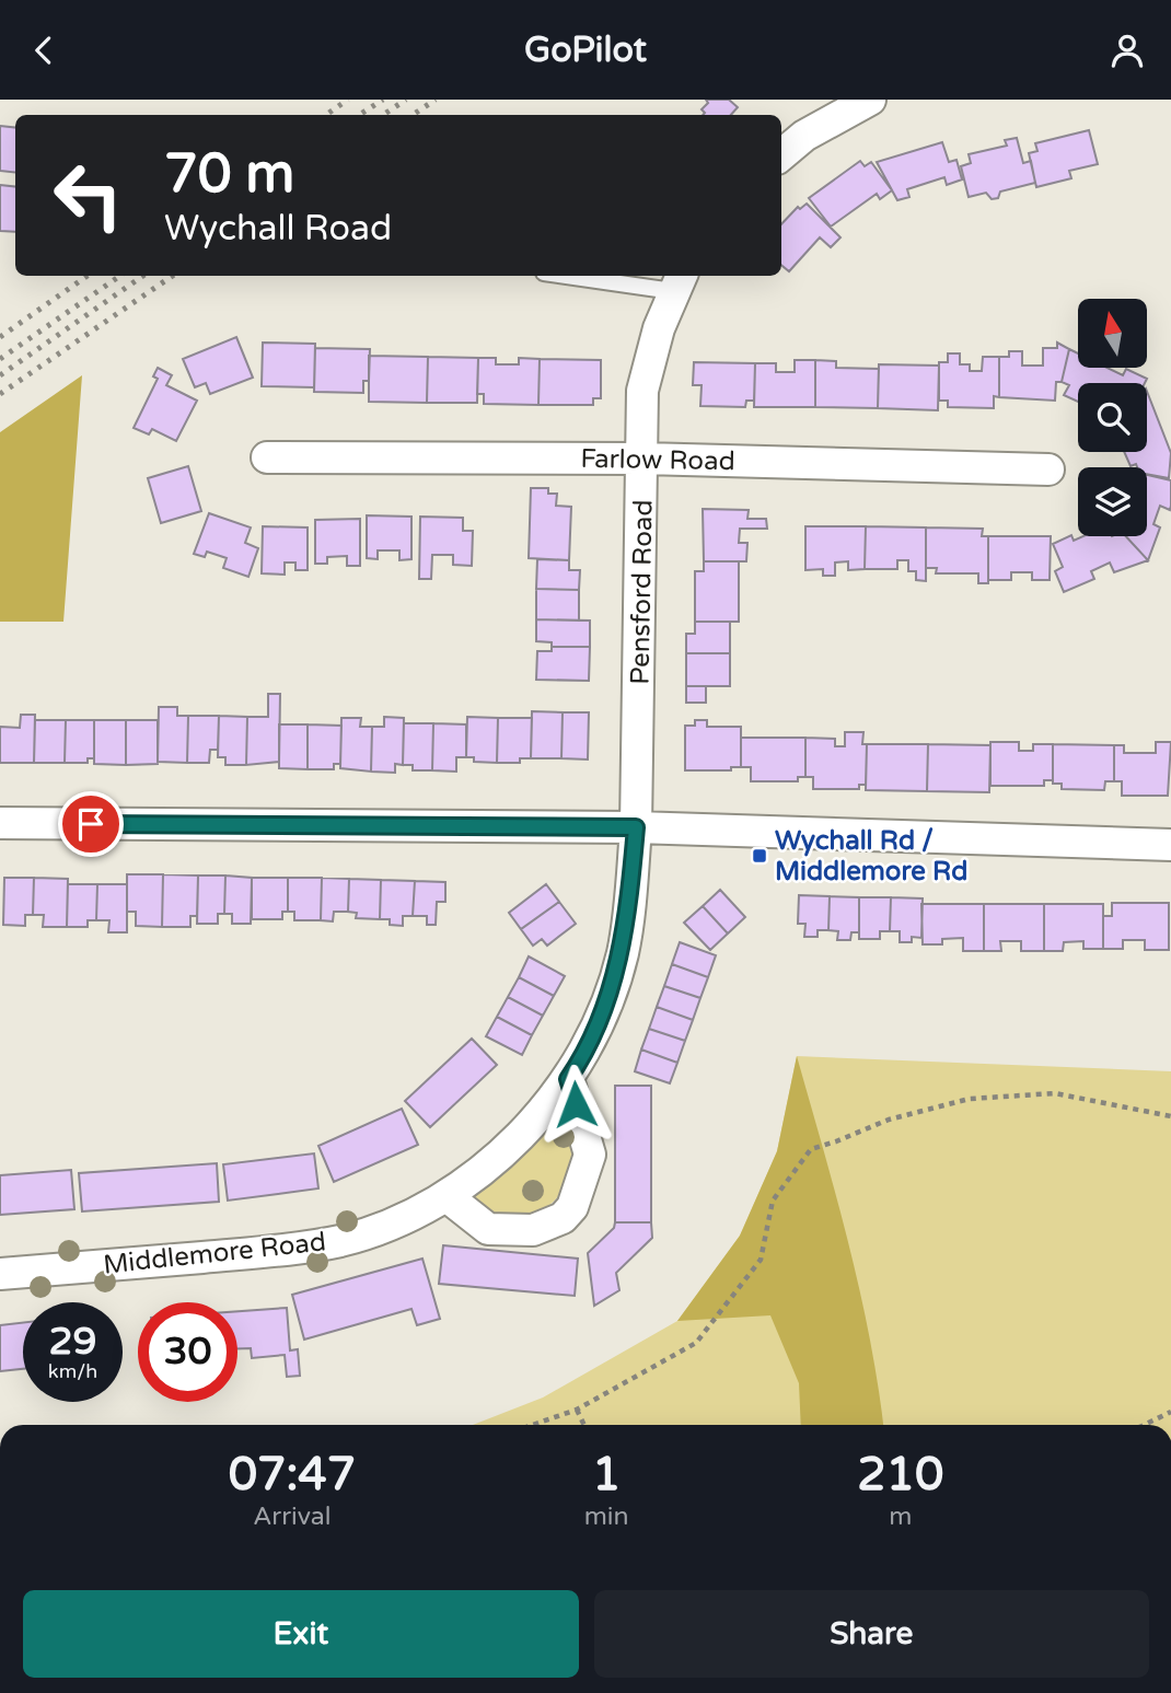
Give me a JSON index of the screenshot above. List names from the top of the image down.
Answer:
{
  "streets": {
    "street": ["Farlow Road", "Pensford Road", "Middlemore Road"]
  },
  "crossings": [
    ["Farlow Road", "Pensford Road"],
    ["Pensford Road", "Middlemore Road"]
  ],
  "places": {
    "transit": ["Wychall Rd / Middlemore Rd"]
  },
  "north": "top",
  "page": {
    "header": "GoPilot",
    "turn": ["70 m", "Wychall Road"],
    "speed": "29 km/h",
    "limit": "30",
    "eta": [
      "07:47",
      "Arrival",
      "1",
      "min",
      "210",
      "m"
    ],
    "buttons": ["Exit", "Share"]
  }
}
